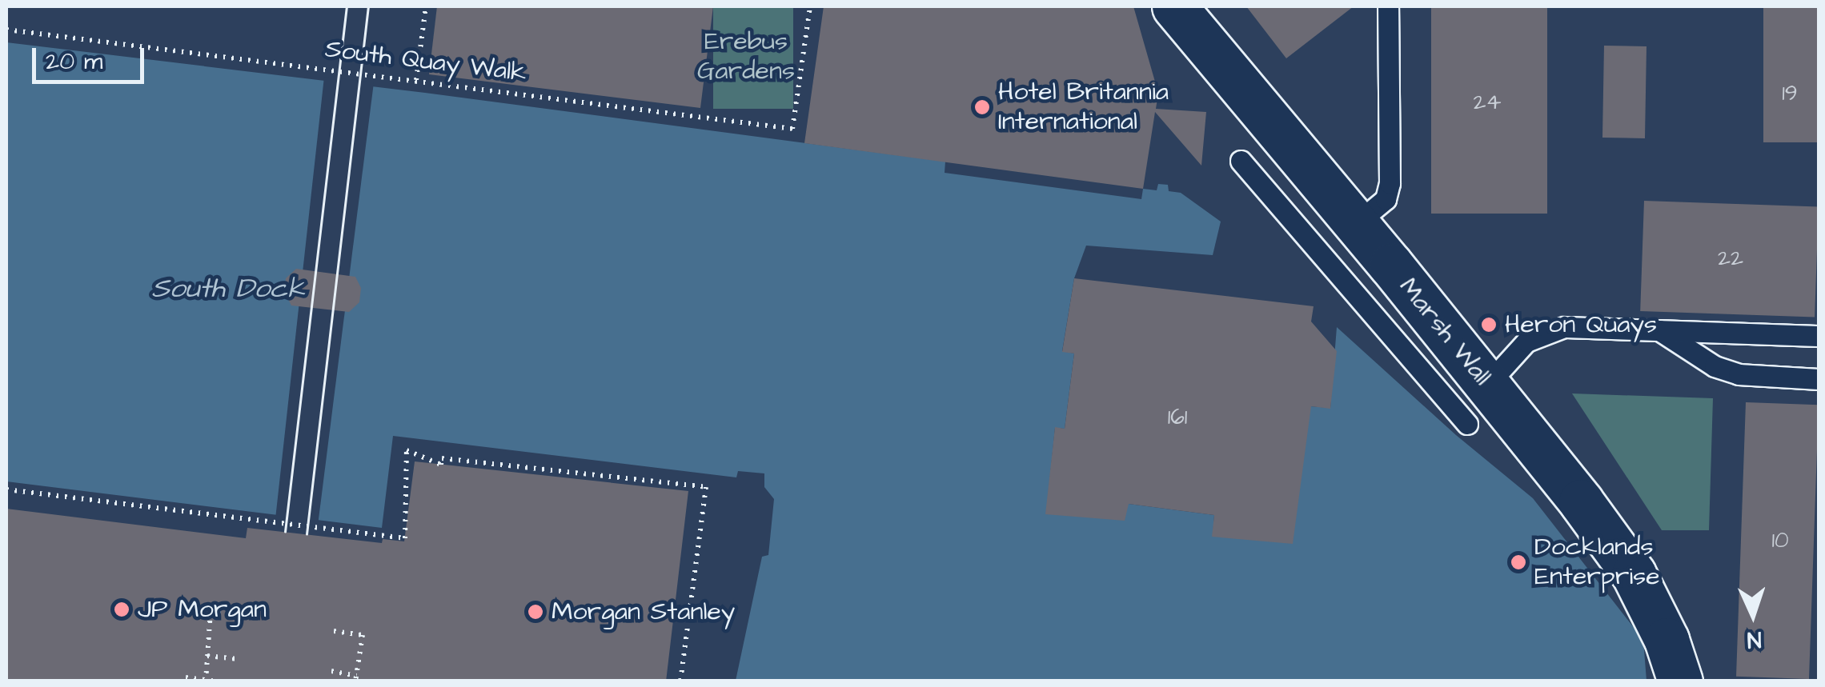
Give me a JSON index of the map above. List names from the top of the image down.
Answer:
{
  "streets": {
    "street": ["Marsh Wall"],
    "path": ["South Quay Walk"]
  },
  "water": ["South Dock"],
  "parks": ["Erebus Gardens"],
  "places": [
    "Hotel Britannia International",
    "Heron Quays",
    "Docklands Enterprise",
    "JP Morgan",
    "Morgan Stanley"
  ],
  "house_numbers": [
    "19",
    "24",
    "22",
    "161",
    "10"
  ],
  "scale_bar": "20 m",
  "north": "bottom"
}
